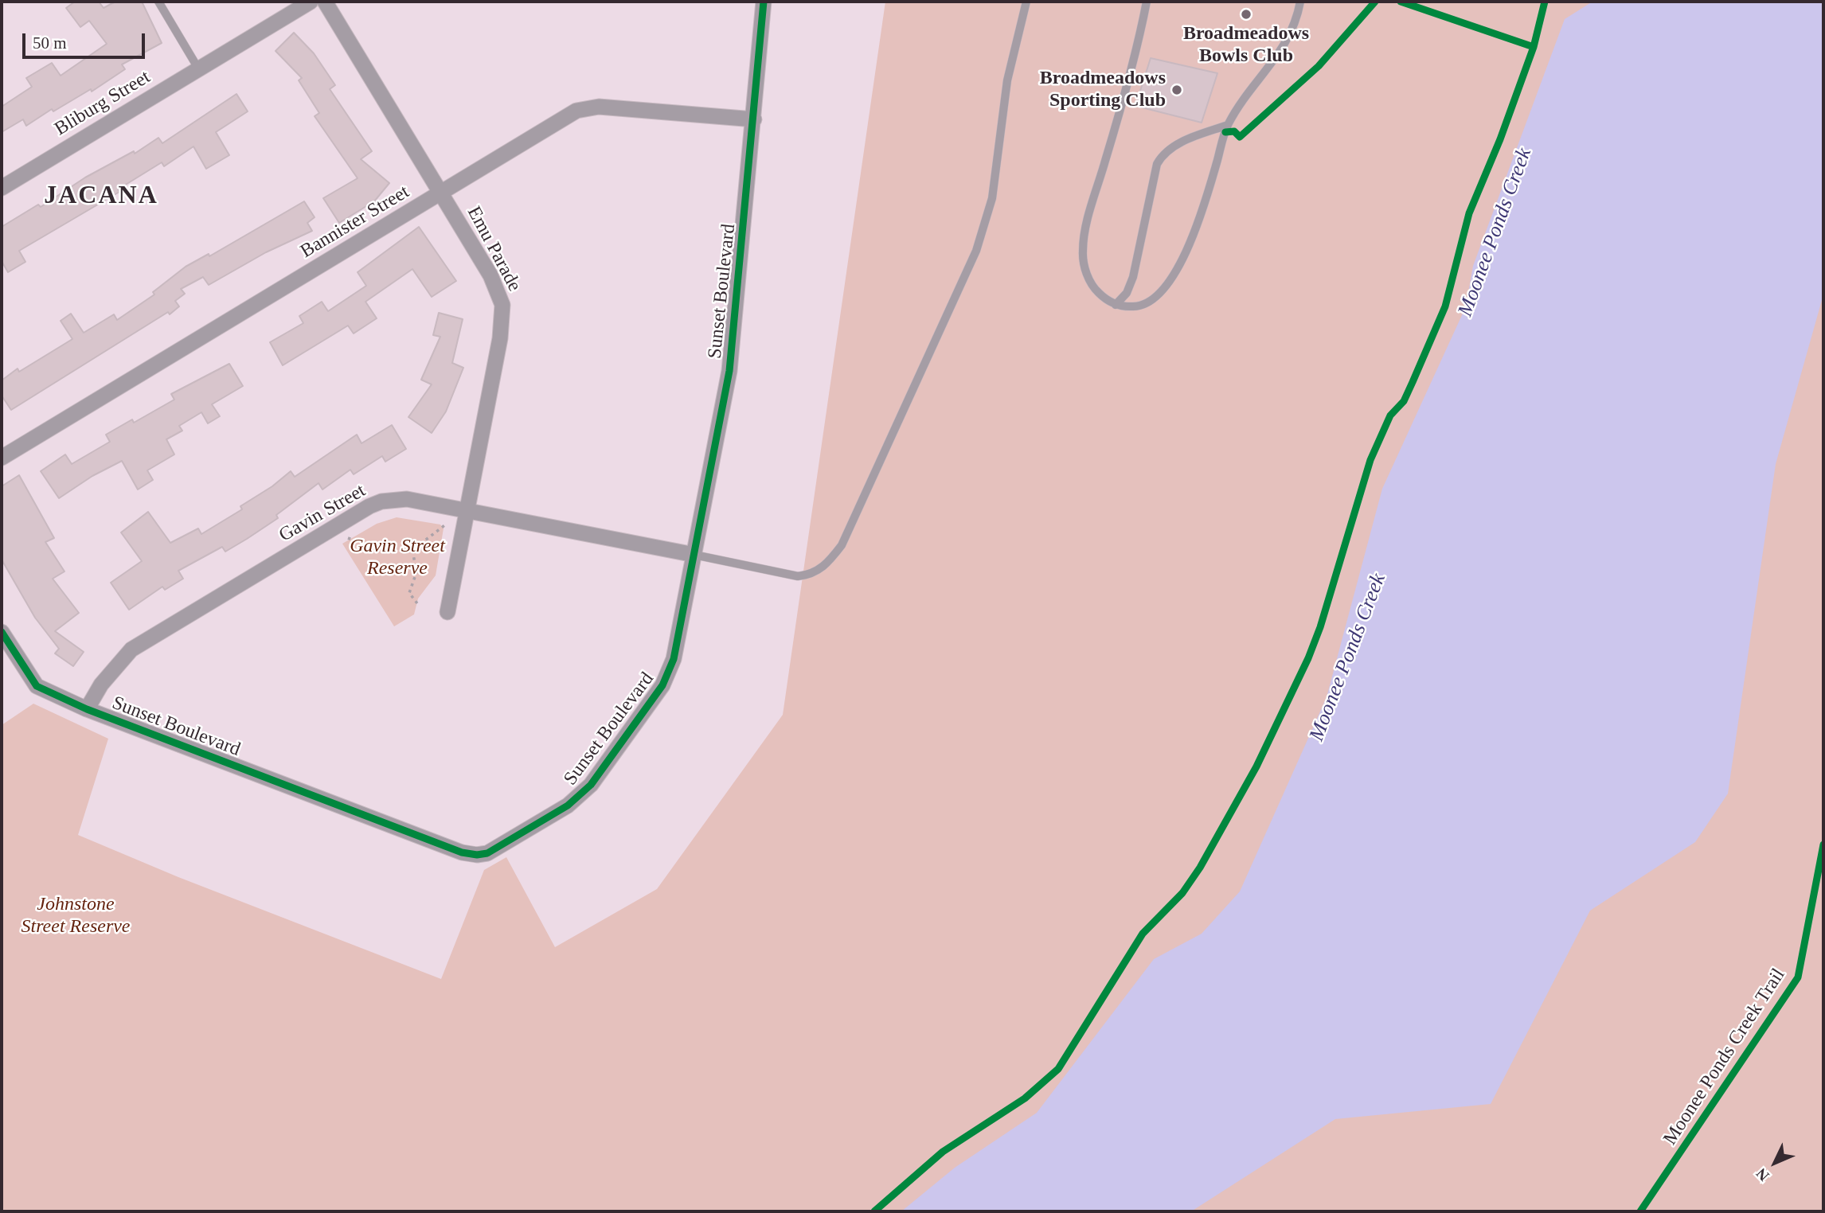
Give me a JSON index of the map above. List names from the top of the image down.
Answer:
{
  "streets": {
    "street": [
      "Bliburg Street",
      "Bannister Street",
      "Emu Parade",
      "Sunset Boulevard",
      "Gavin Street"
    ],
    "cycle path": ["Moonee Ponds Creek Trail"]
  },
  "crossings": [
    ["Bannister Street", "Emu Parade"],
    ["Bannister Street", "Sunset Boulevard"],
    ["Emu Parade", "Gavin Street"],
    ["Sunset Boulevard", "Gavin Street"]
  ],
  "districts": ["JACANA"],
  "water": ["Moonee Ponds Creek"],
  "parks": ["Gavin Street Reserve", "Johnstone Street Reserve"],
  "places": ["Broadmeadows Bowls Club", "Broadmeadows Sporting Club"],
  "scale_bar": "50 m",
  "north": "bottom left"
}
